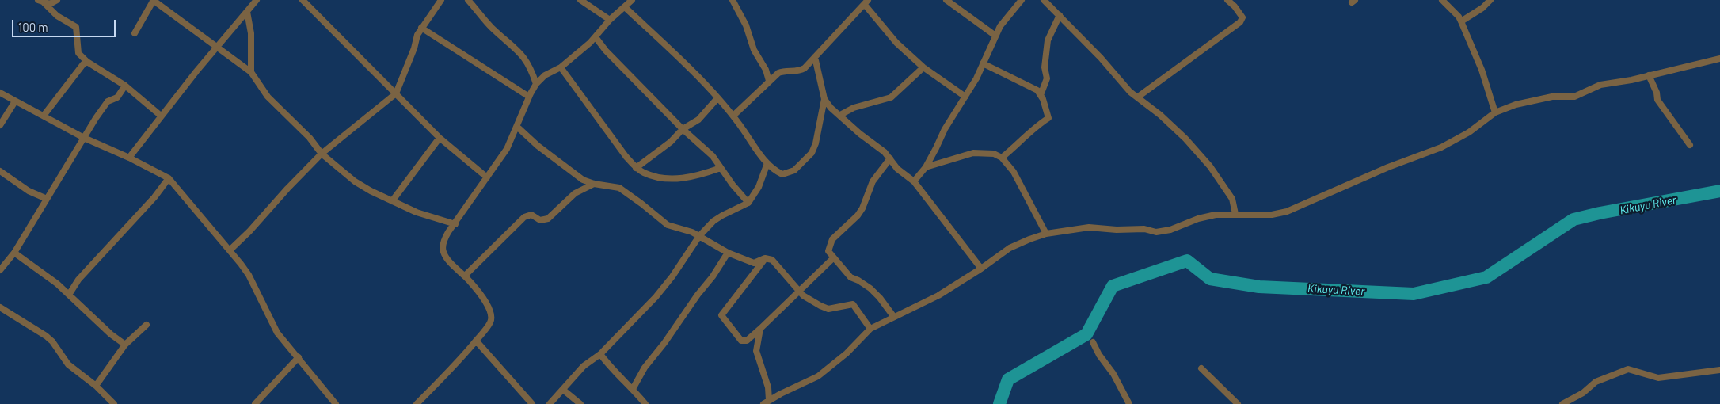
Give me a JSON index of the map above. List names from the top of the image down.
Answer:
{
  "water": ["Kikuyu River"],
  "scale_bar": "100 m"
}
